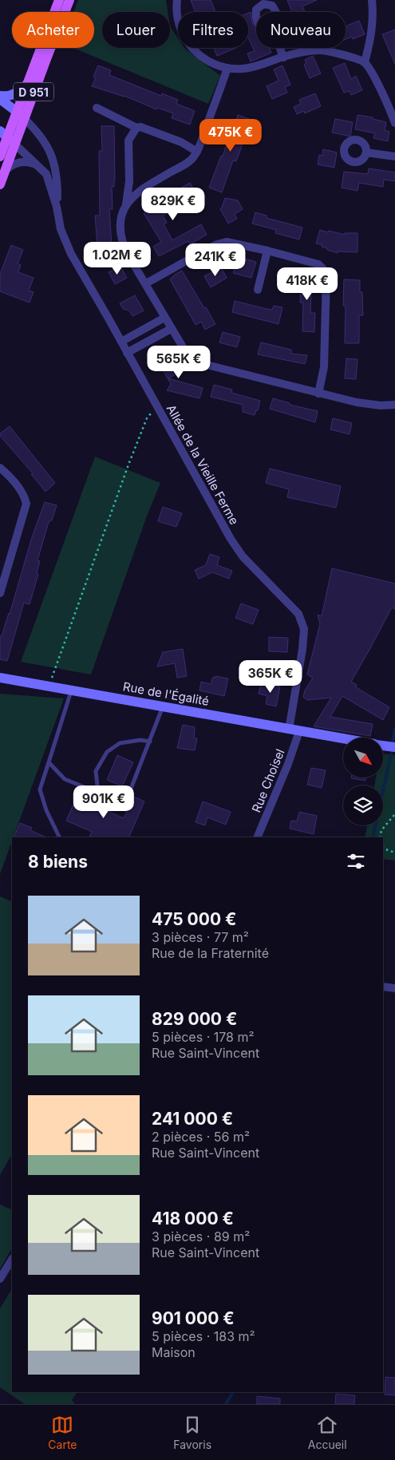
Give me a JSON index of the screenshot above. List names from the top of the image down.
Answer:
{
  "streets": {
    "main road": ["D 951"],
    "street": ["Allée de la Vieille Ferme", "Rue de l'Égalité", "Rue Choisel"]
  },
  "crossings": [
    ["D 951", "Allée de la Vieille Ferme"],
    ["Allée de la Vieille Ferme", "Rue de l'Égalité"],
    ["Rue de l'Égalité", "Rue Choisel"]
  ],
  "north": "bottom right",
  "page": {
    "chip": [
      "Acheter",
      "Louer",
      "Filtres",
      "Nouveau"
    ],
    "price": [
      "475K €",
      "829K €",
      "1.02M €",
      "241K €",
      "418K €",
      "565K €",
      "365K €",
      "901K €"
    ],
    "heading": "8 biens",
    "list": [
      {
        "name": "475 000 €",
        "note": "3 pièces · 77 m² · Rue de la Fraternité"
      },
      {
        "name": "829 000 €",
        "note": "5 pièces · 178 m² · Rue Saint-Vincent"
      },
      {
        "name": "241 000 €",
        "note": "2 pièces · 56 m² · Rue Saint-Vincent"
      },
      {
        "name": "418 000 €",
        "note": "3 pièces · 89 m² · Rue Saint-Vincent"
      },
      {
        "name": "901 000 €",
        "note": "5 pièces · 183 m² · Maison"
      }
    ],
    "tabs": ["Carte", "Favoris", "Accueil"]
  }
}
